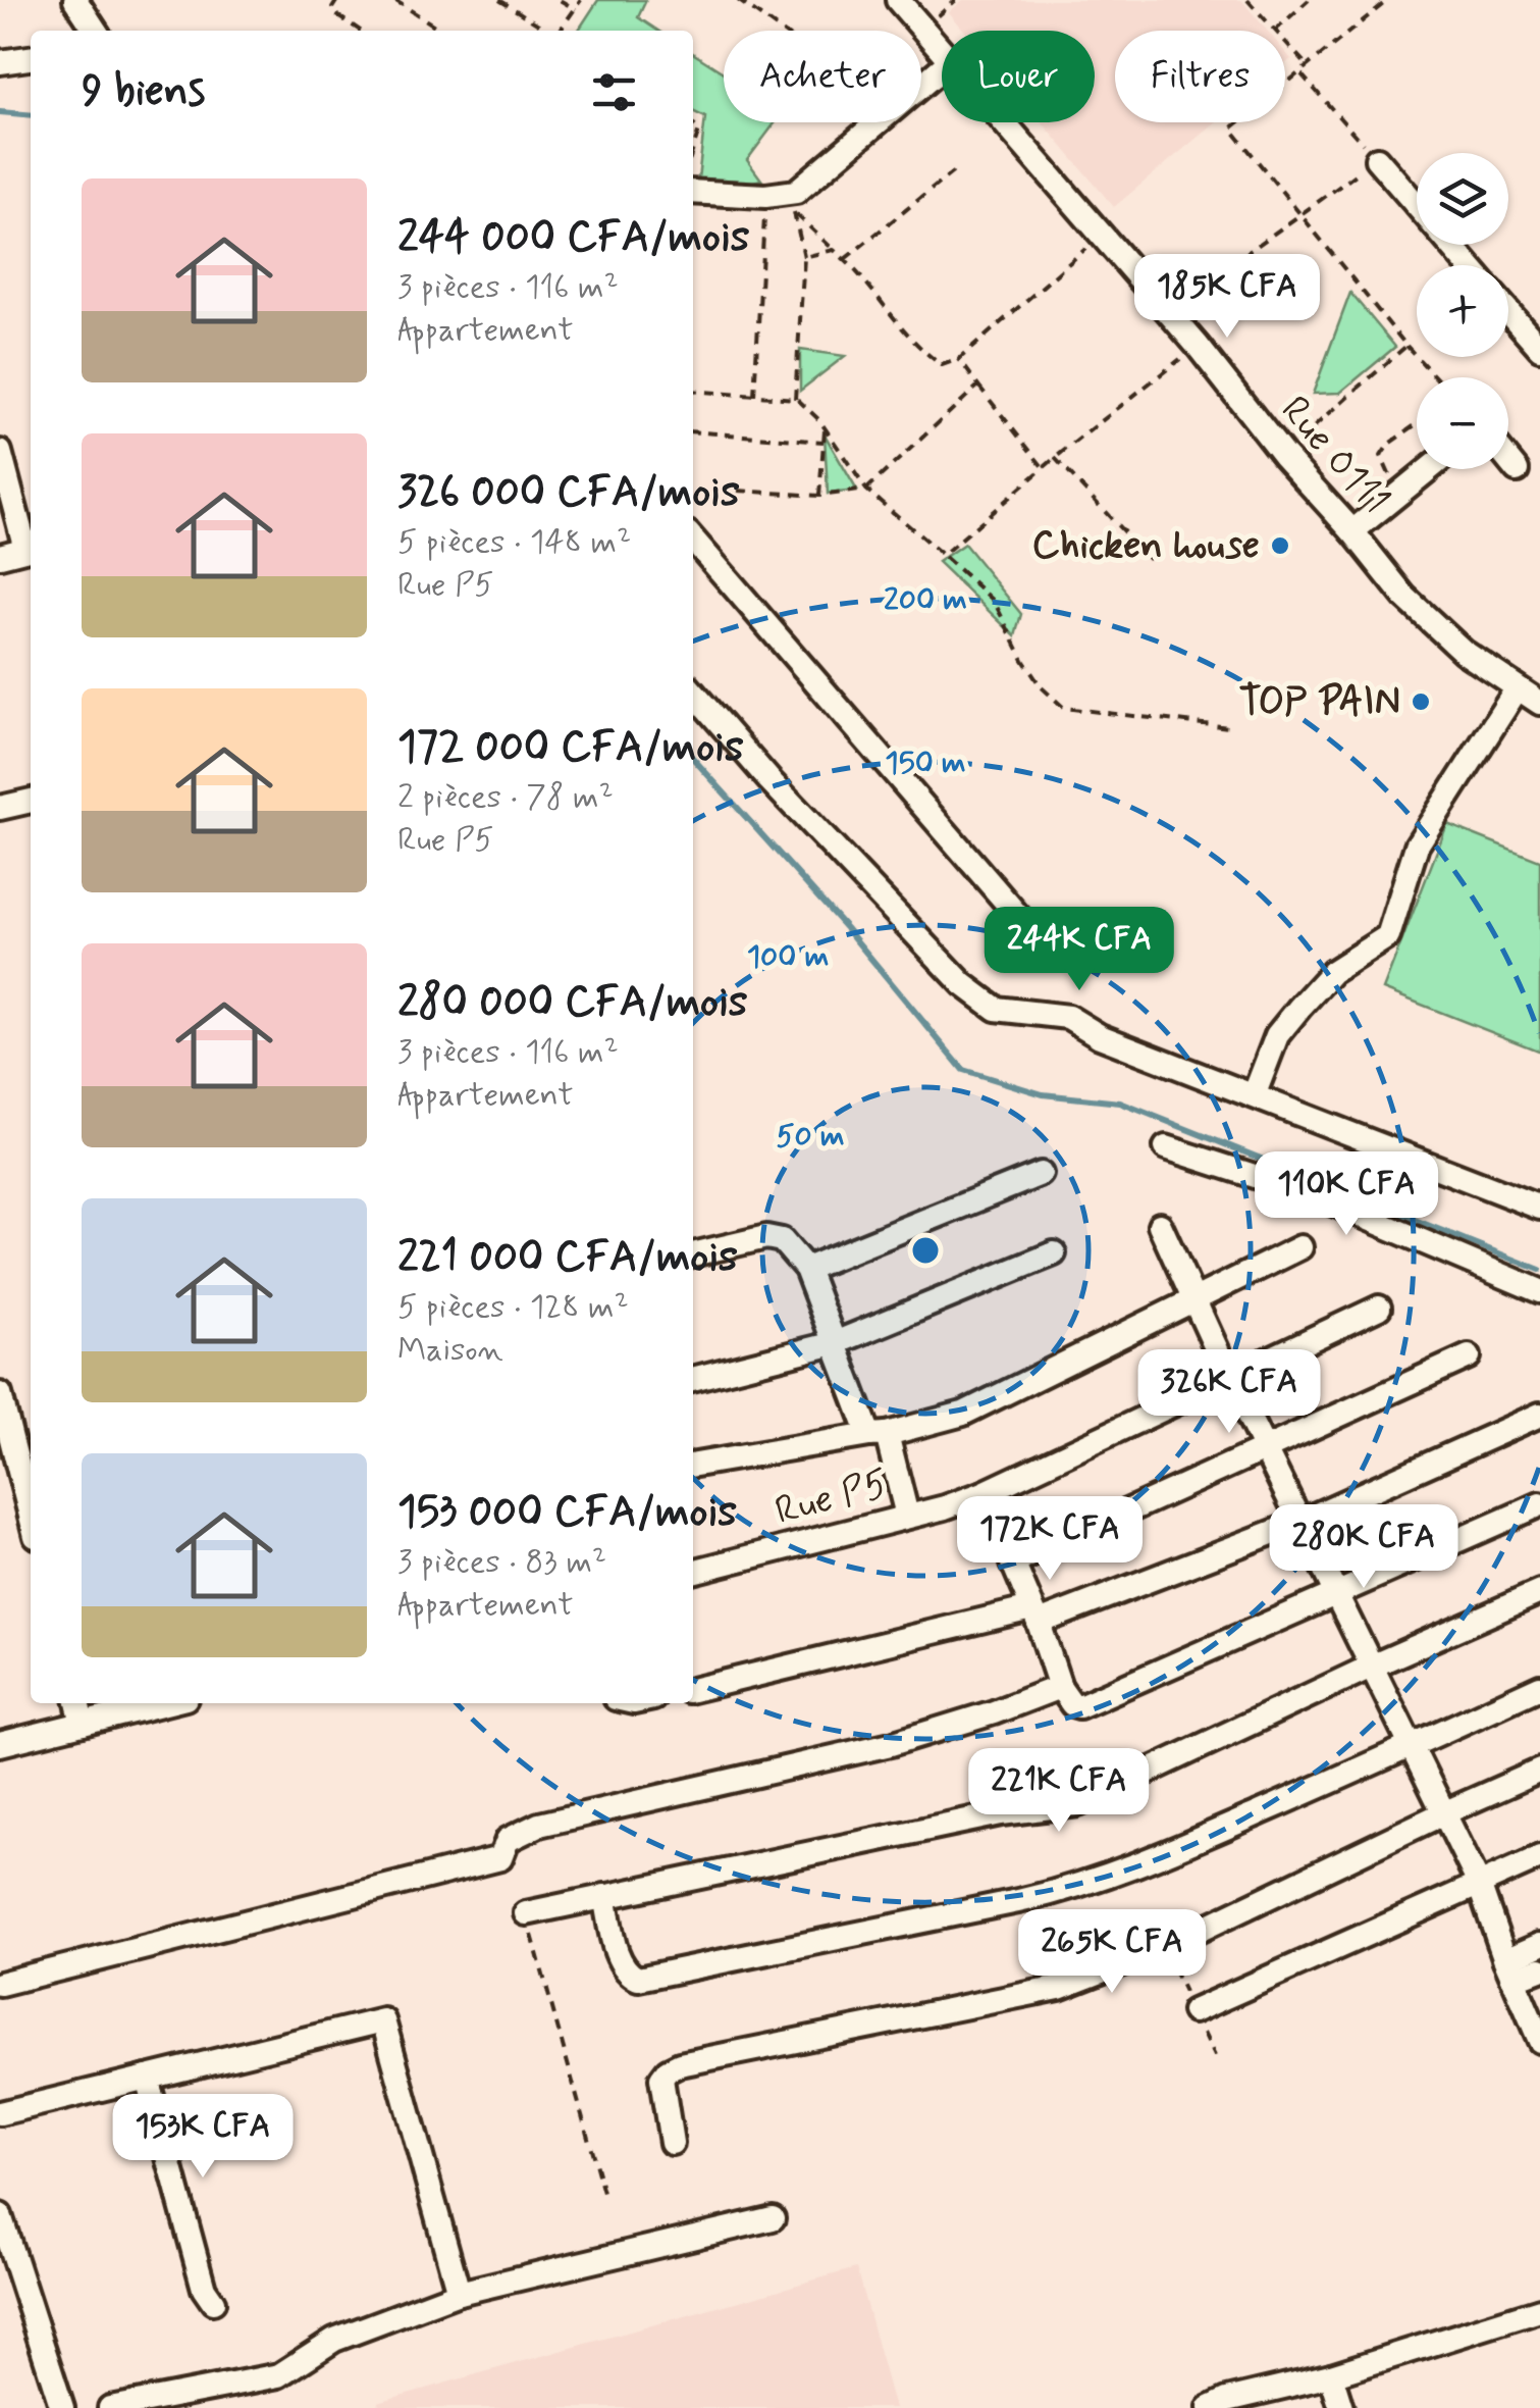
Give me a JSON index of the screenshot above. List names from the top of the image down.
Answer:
{
  "streets": {
    "street": ["Rue O111", "Rue P5"]
  },
  "places": ["Chicken house", "TOP PAIN"],
  "page": {
    "chip": ["Acheter", "Louer", "Filtres"],
    "heading": "9 biens",
    "map_buttons": ["+", "−"],
    "list": [
      {
        "name": "244 000 CFA/mois",
        "note": "3 pièces · 116 m² · Appartement"
      },
      {
        "name": "326 000 CFA/mois",
        "note": "5 pièces · 148 m² · Rue P5"
      },
      {
        "name": "172 000 CFA/mois",
        "note": "2 pièces · 78 m² · Rue P5"
      },
      {
        "name": "280 000 CFA/mois",
        "note": "3 pièces · 116 m² · Appartement"
      },
      {
        "name": "221 000 CFA/mois",
        "note": "5 pièces · 128 m² · Maison"
      },
      {
        "name": "153 000 CFA/mois",
        "note": "3 pièces · 83 m² · Appartement"
      }
    ],
    "price": [
      "185K CFA",
      "244K CFA",
      "110K CFA",
      "326K CFA",
      "172K CFA",
      "280K CFA",
      "221K CFA",
      "265K CFA",
      "153K CFA"
    ]
  },
  "rings": [
    "200 m",
    "150 m",
    "100 m",
    "50 m"
  ]
}
